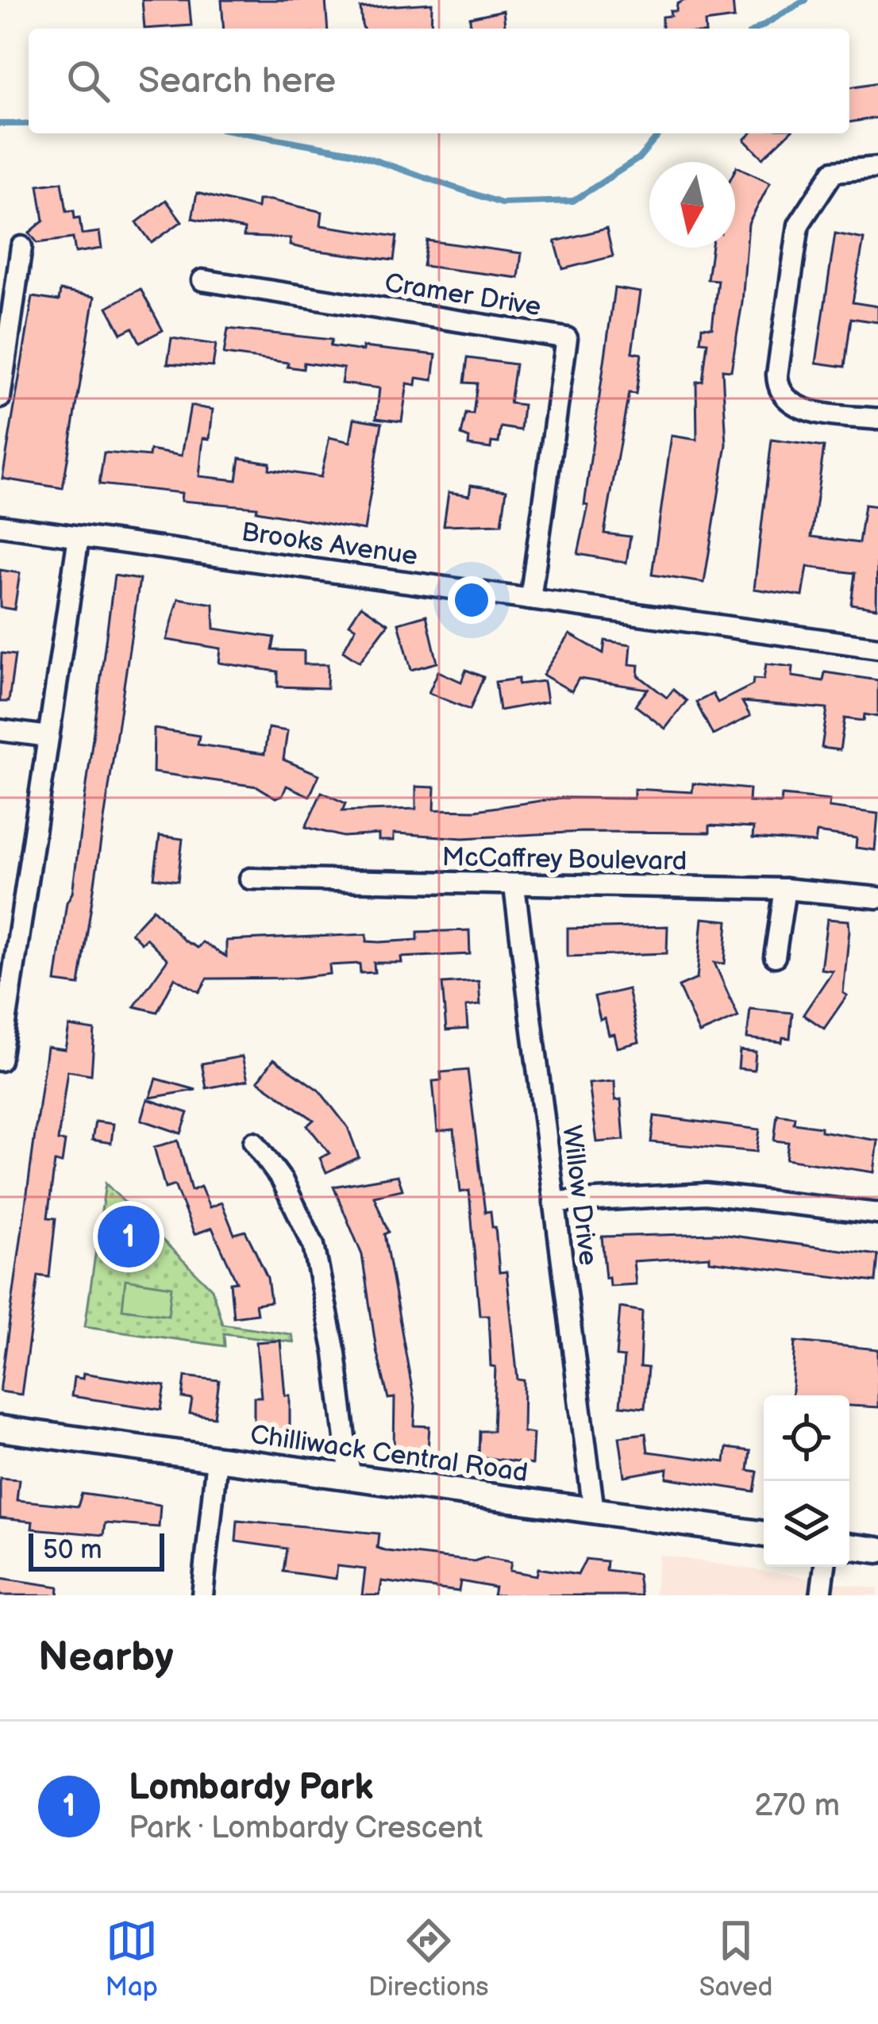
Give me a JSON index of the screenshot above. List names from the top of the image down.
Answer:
{
  "streets": {
    "street": [
      "Cramer Drive",
      "Brooks Avenue",
      "McCaffrey Boulevard",
      "Willow Drive",
      "Chilliwack Central Road"
    ]
  },
  "crossings": [
    ["Cramer Drive", "Brooks Avenue"],
    ["McCaffrey Boulevard", "Willow Drive"],
    ["Willow Drive", "Chilliwack Central Road"]
  ],
  "scale_bar": "50 m",
  "north": "bottom",
  "page": {
    "search": "Search here",
    "pins": "1",
    "scale": "50 m",
    "heading": "Nearby",
    "list": [
      {
        "mark": "1",
        "name": "Lombardy Park",
        "note": "Park · Lombardy Crescent",
        "value": "270 m"
      }
    ],
    "nav": ["Map", "Directions", "Saved"]
  }
}
